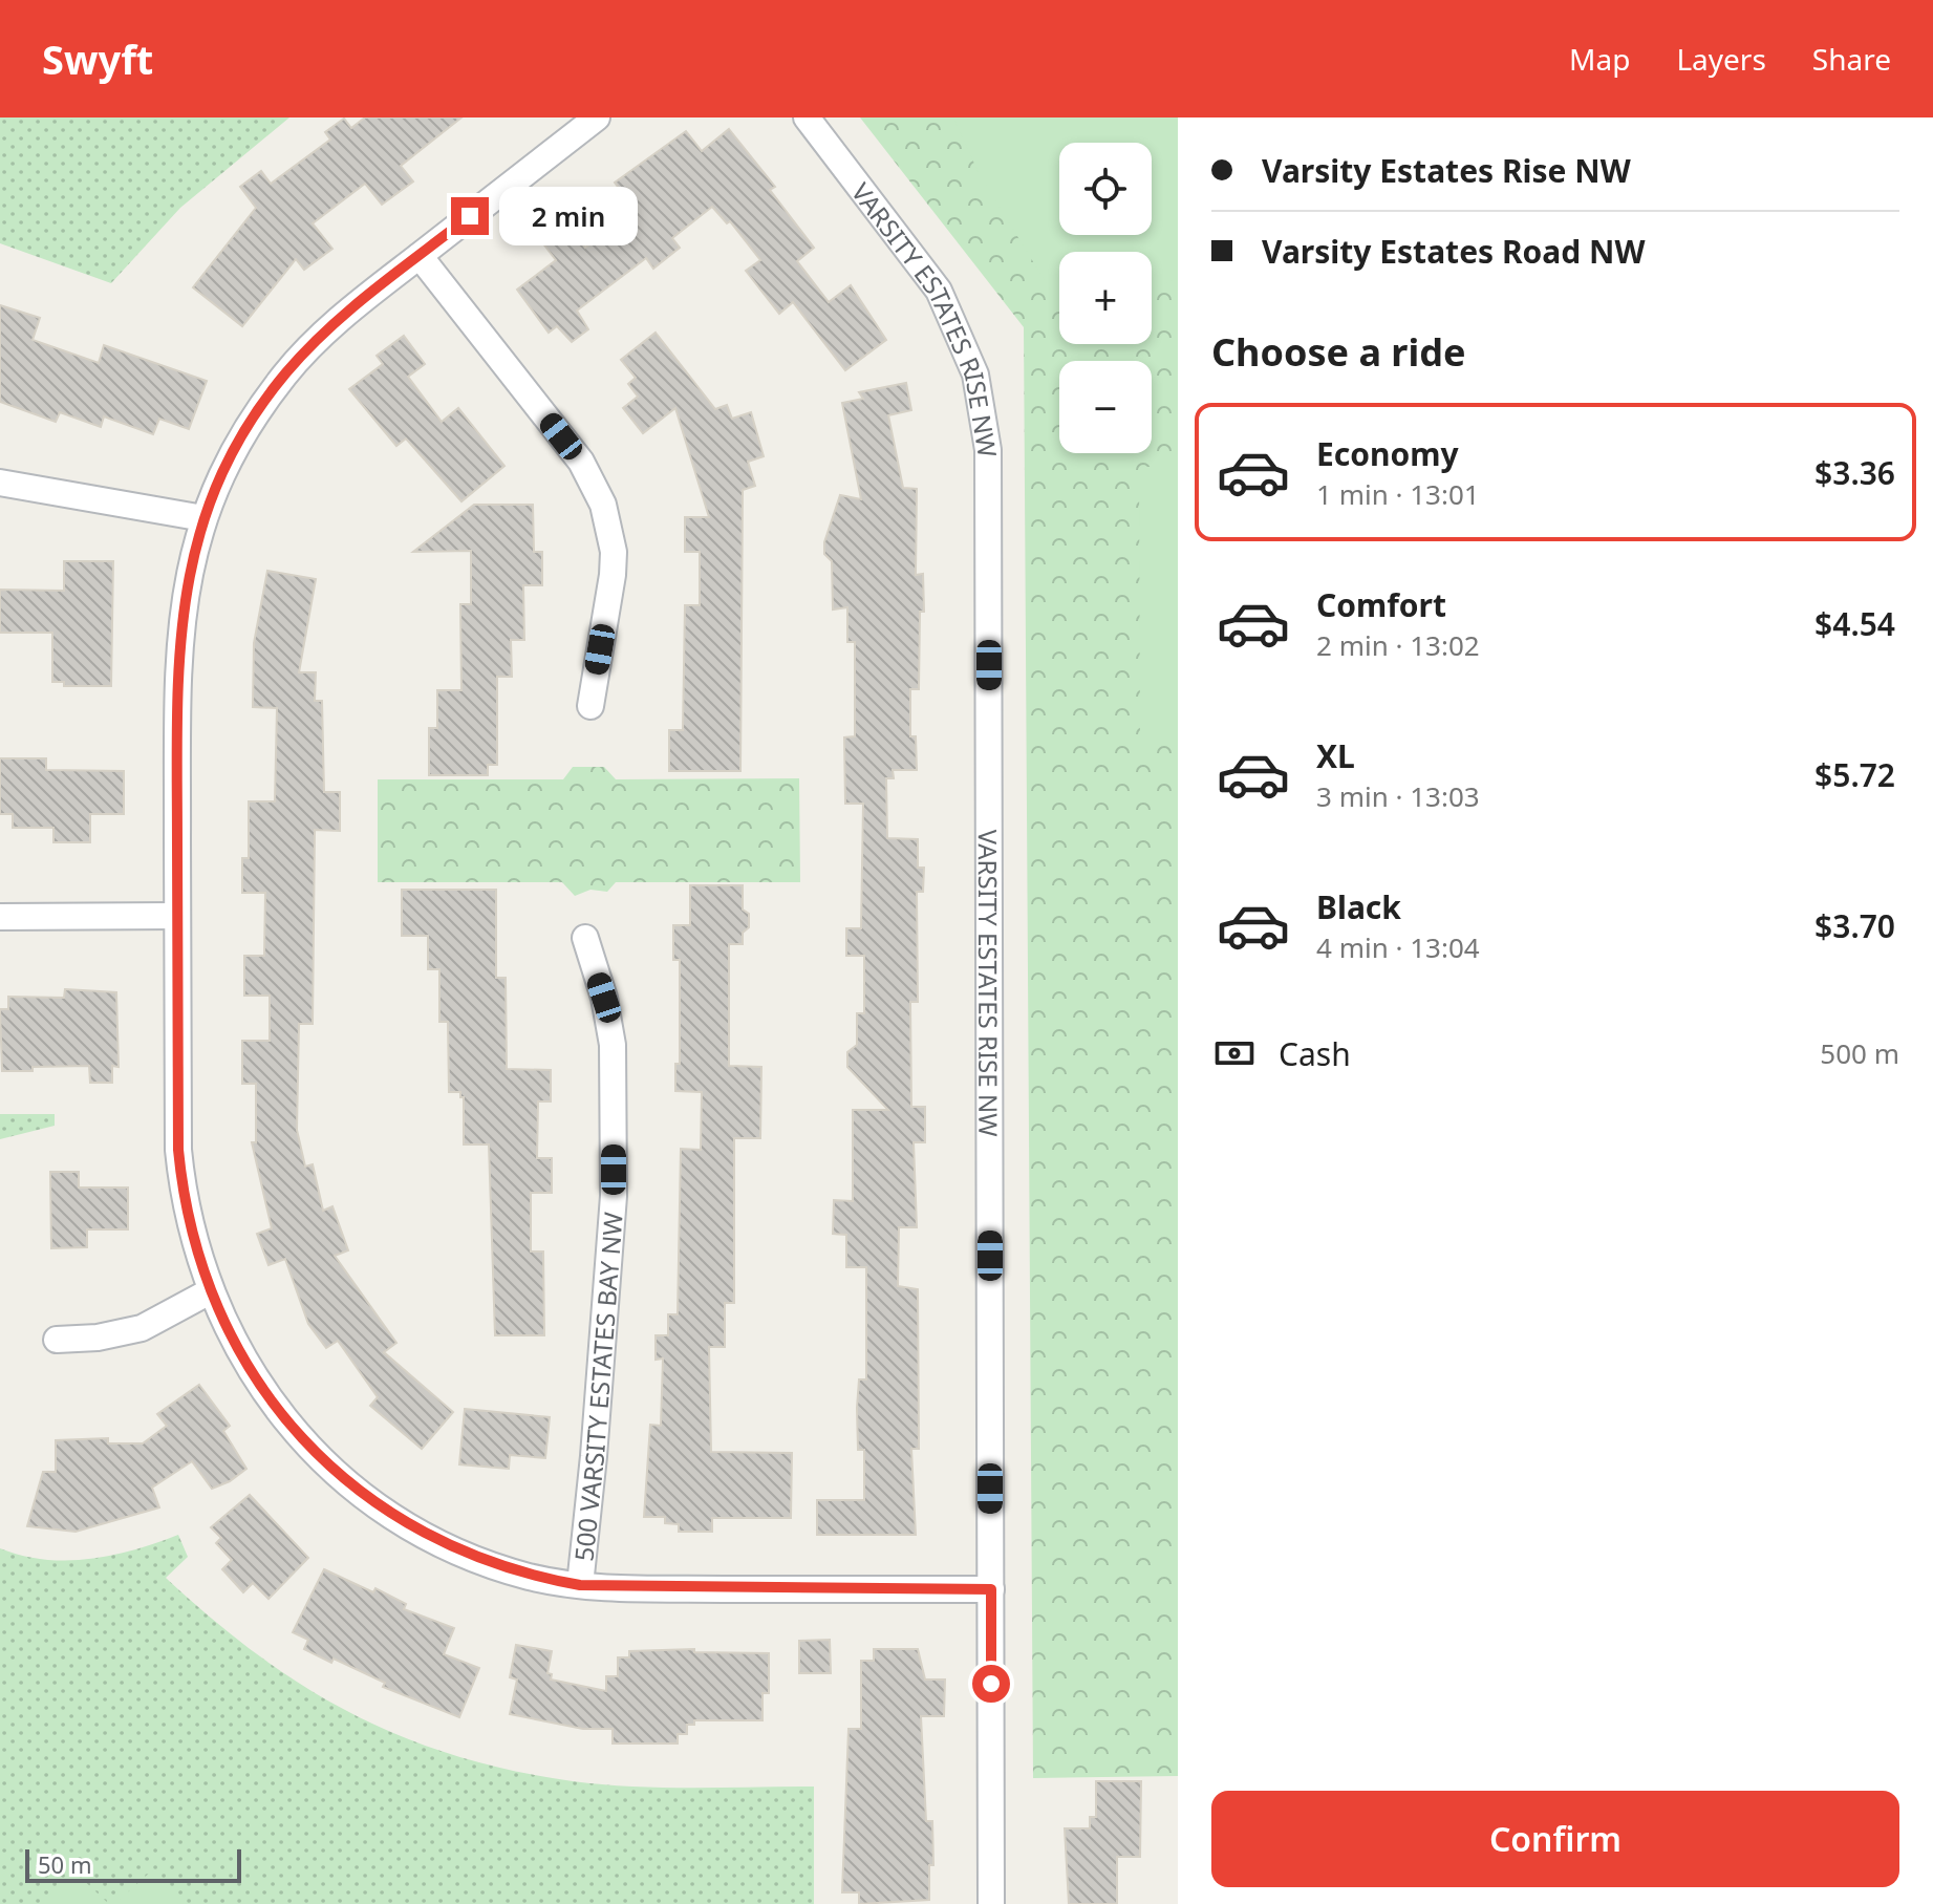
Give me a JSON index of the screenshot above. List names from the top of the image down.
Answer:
{
  "streets": {
    "street": ["VARSITY ESTATES RISE NW", "500 VARSITY ESTATES BAY NW"]
  },
  "scale_bar": "50 m",
  "page": {
    "header": "Swyft",
    "nav": ["Map", "Layers", "Share"],
    "banner": ["Varsity Estates Rise NW", "Varsity Estates Road NW"],
    "map_buttons": ["+", "−"],
    "bubble": "2 min",
    "heading": "Choose a ride",
    "list": [
      {
        "name": "Economy",
        "note": "1 min · 13:01",
        "value": "$3.36"
      },
      {
        "name": "Comfort",
        "note": "2 min · 13:02",
        "value": "$4.54"
      },
      {
        "name": "XL",
        "note": "3 min · 13:03",
        "value": "$5.72"
      },
      {
        "name": "Black",
        "note": "4 min · 13:04",
        "value": "$3.70"
      }
    ],
    "pay": ["Cash", "500 m"],
    "buttons": "Confirm",
    "scale": "50 m"
  }
}
